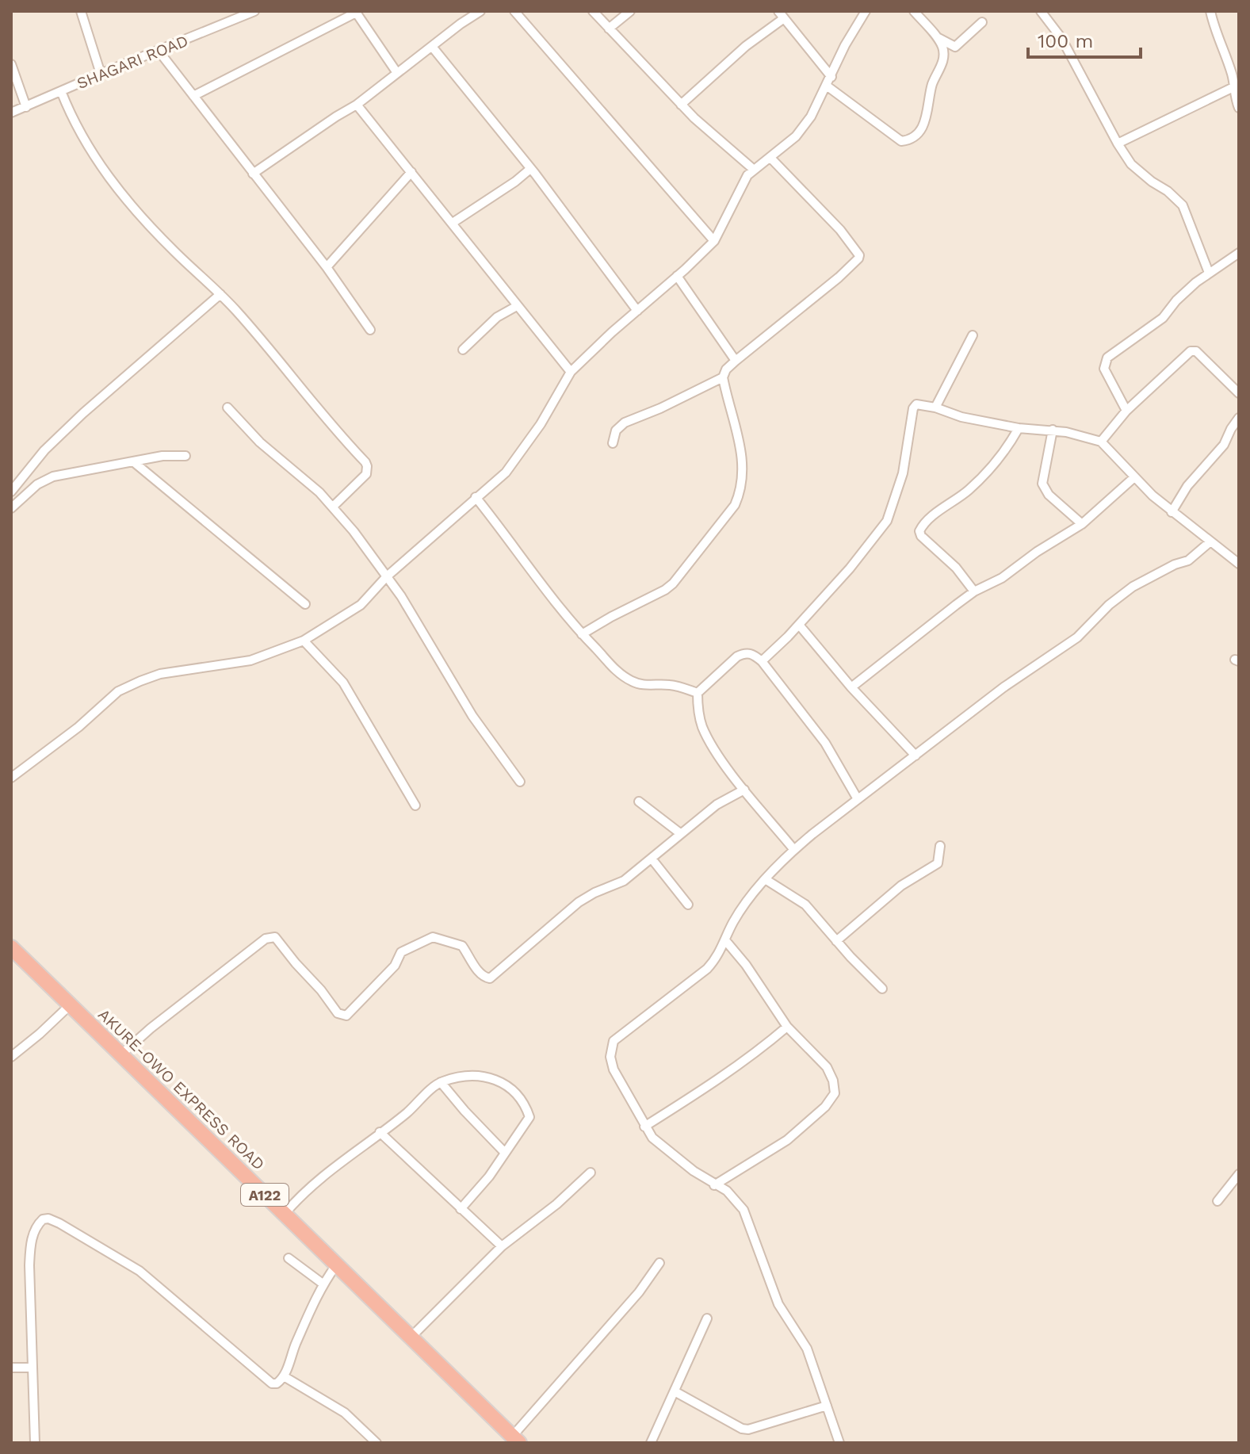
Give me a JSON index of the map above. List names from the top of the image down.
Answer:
{
  "streets": {
    "highway": ["AKURE-OWO EXPRESS ROAD", "A122"],
    "street": ["SHAGARI ROAD"]
  },
  "scale_bar": "100 m"
}
